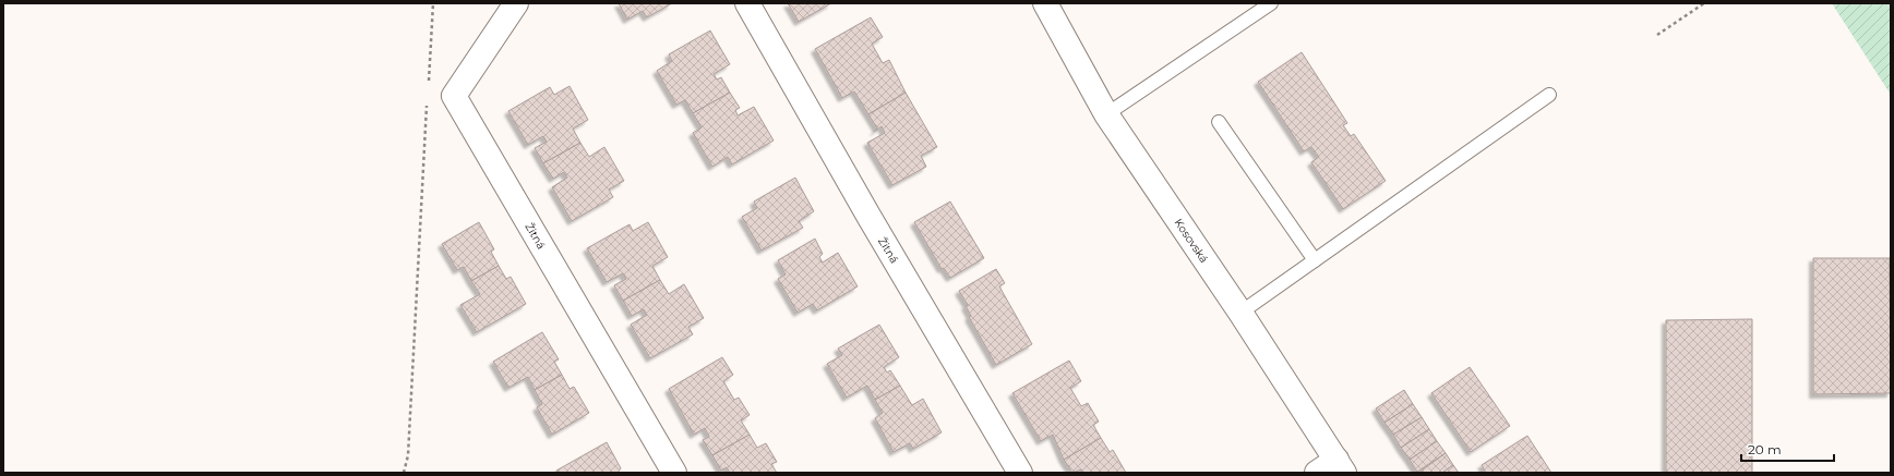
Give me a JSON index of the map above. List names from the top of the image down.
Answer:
{
  "streets": {
    "street": ["Žitná", "Kosovská"]
  },
  "scale_bar": "20 m"
}
